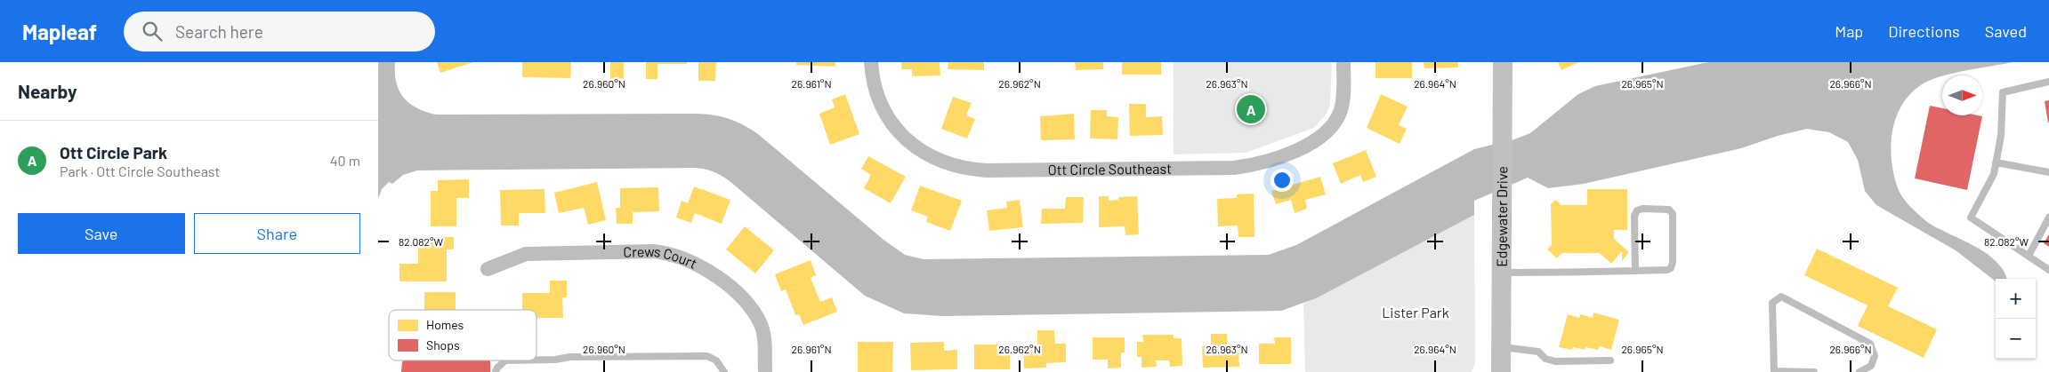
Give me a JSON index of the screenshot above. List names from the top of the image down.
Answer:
{
  "streets": {
    "street": ["Ott Circle Southeast", "Edgewater Drive", "Crews Court"]
  },
  "parks": ["Lister Park"],
  "legend": ["Homes", "Shops"],
  "north": "right",
  "page": {
    "header": "Mapleaf",
    "search": "Search here",
    "nav": ["Map", "Directions", "Saved"],
    "heading": "Nearby",
    "pins": "A",
    "list": [
      {
        "mark": "A",
        "name": "Ott Circle Park",
        "note": "Park · Ott Circle Southeast",
        "value": "40 m"
      }
    ],
    "buttons": ["Save", "Share"],
    "map_buttons": ["+", "−"]
  },
  "coordinates": [
    "26.960°N",
    "26.961°N",
    "26.962°N",
    "26.963°N",
    "26.964°N",
    "26.965°N",
    "26.966°N",
    "82.082°W"
  ]
}
